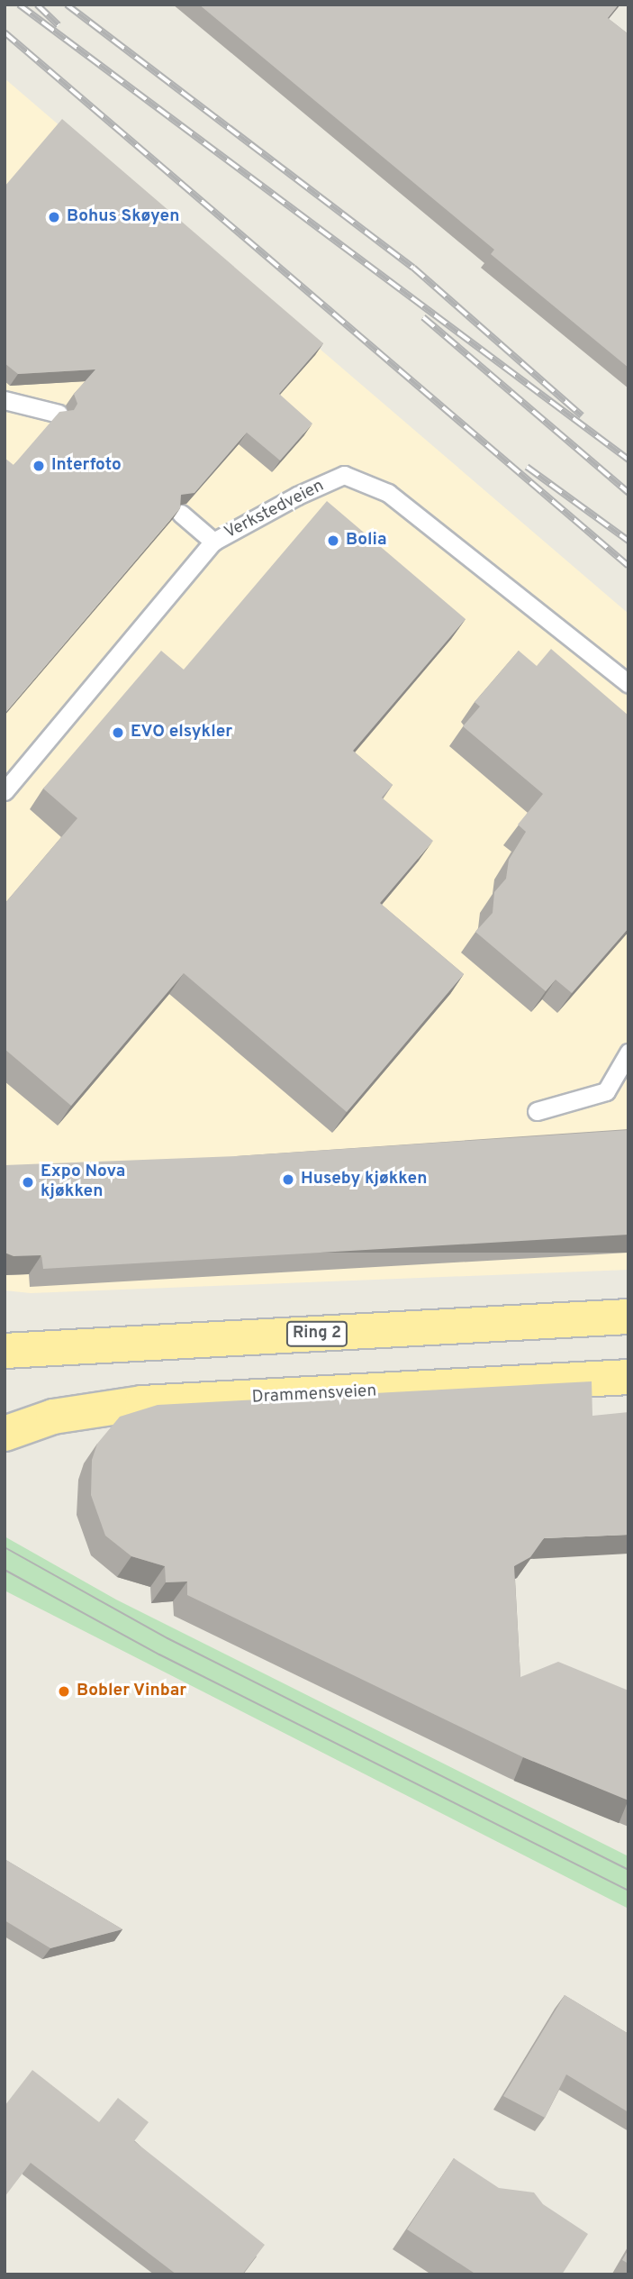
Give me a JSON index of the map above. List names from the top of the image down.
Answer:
{
  "streets": {
    "main road": ["Ring 2", "Drammensveien"],
    "lane": ["Verkstedveien"]
  },
  "places": [
    "Bohus Skøyen",
    "Interfoto",
    "Bolia",
    "EVO elsykler",
    "Huseby kjøkken",
    "Expo Nova kjøkken",
    "Bobler Vinbar"
  ]
}
